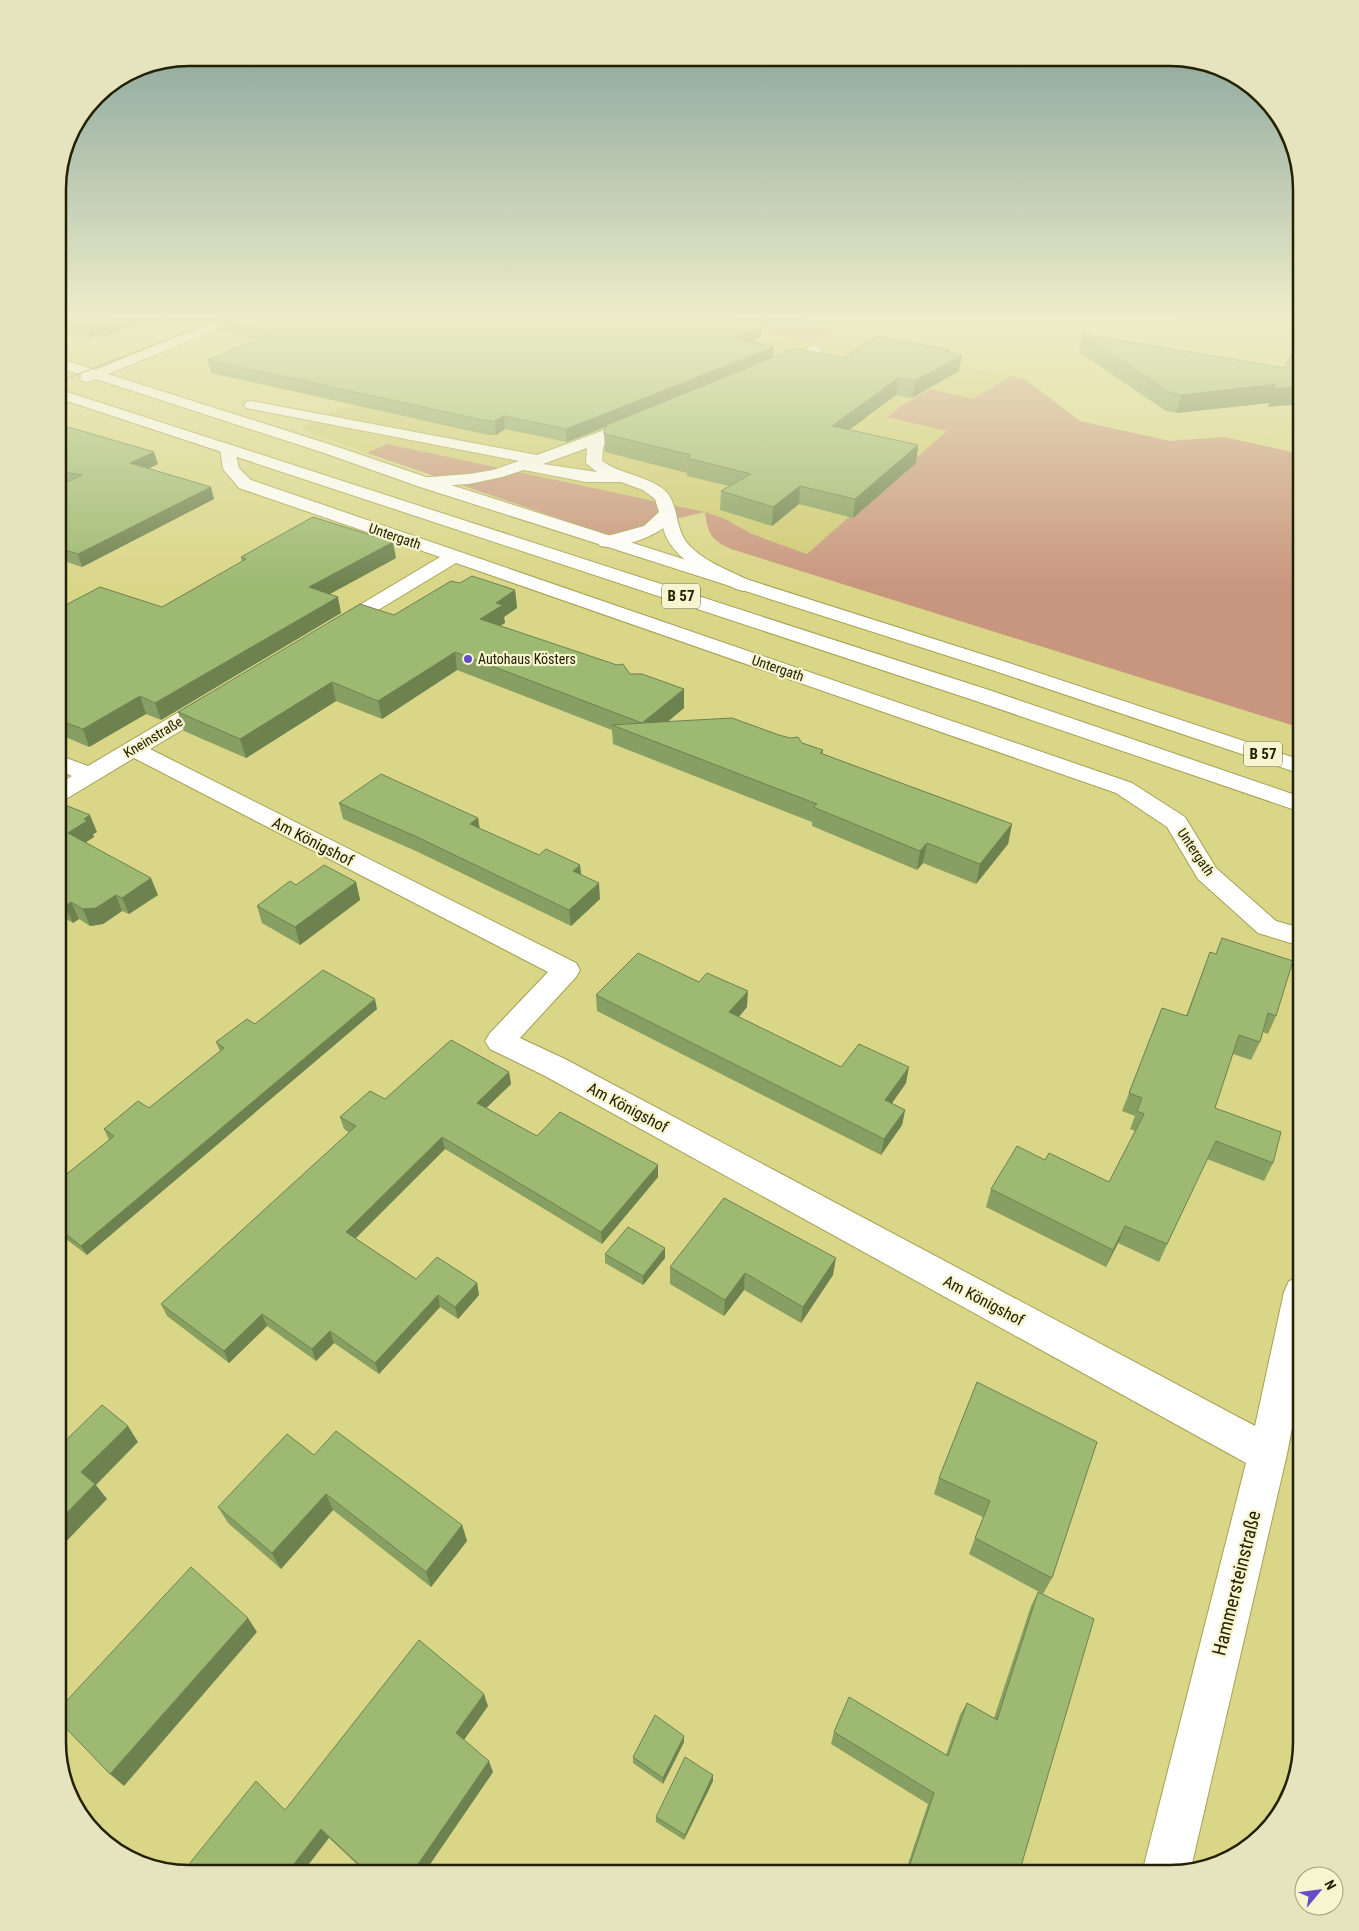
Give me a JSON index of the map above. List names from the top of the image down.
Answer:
{
  "streets": {
    "street": [
      "Untergath",
      "B 57",
      "Kneinstraße",
      "Am Königshof",
      "Hammersteinstraße"
    ]
  },
  "crossings": [
    ["Untergath", "B 57"],
    ["Kneinstraße", "Am Königshof"],
    ["Am Königshof", "Hammersteinstraße"]
  ],
  "places": ["Autohaus Kösters"],
  "north": "top right"
}
